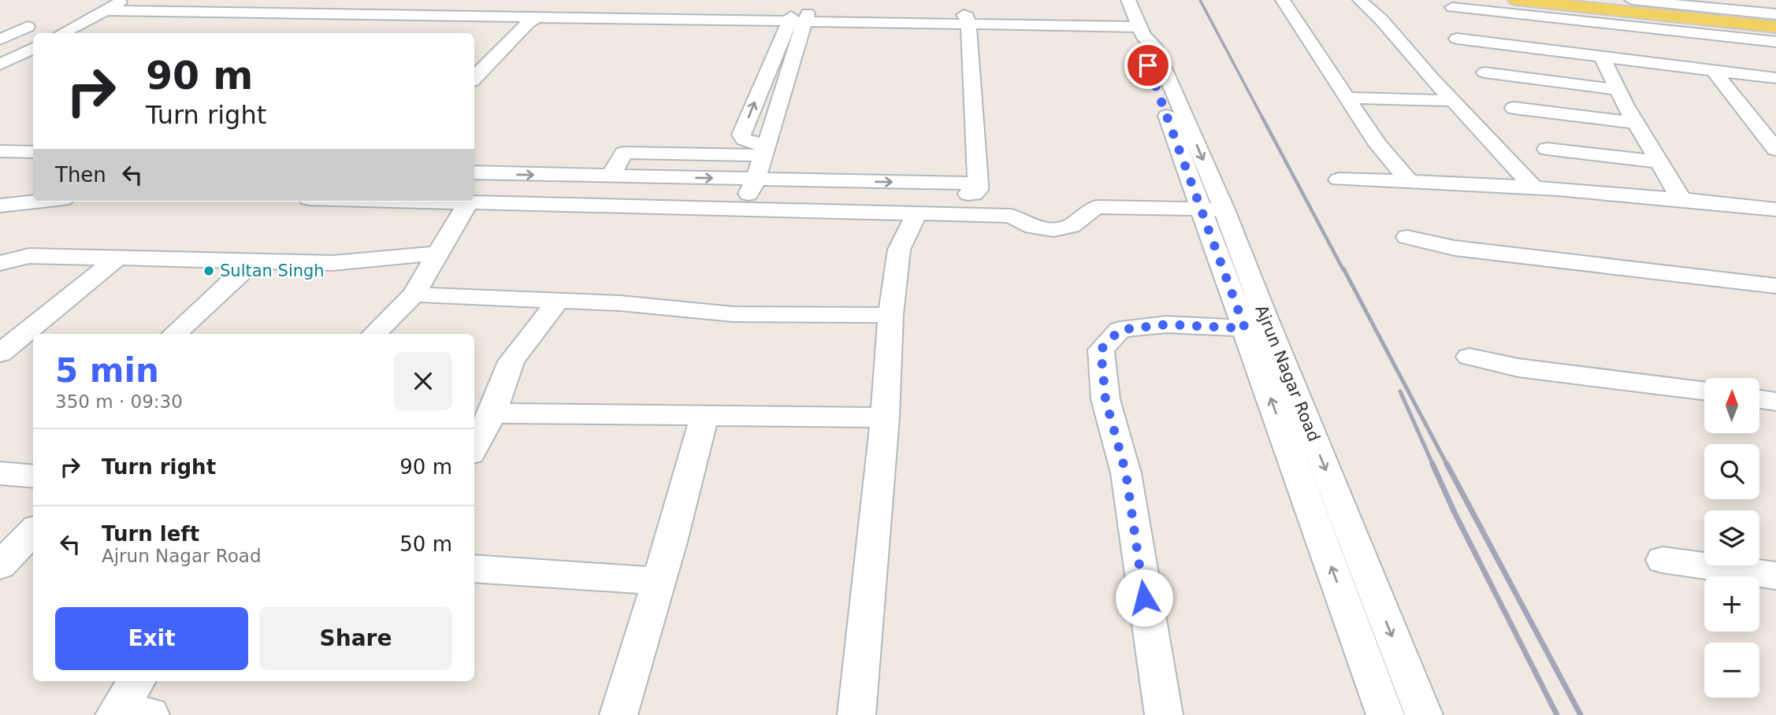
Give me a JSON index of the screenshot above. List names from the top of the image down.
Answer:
{
  "streets": {
    "street": ["Ajrun Nagar Road"]
  },
  "places": ["Sultan Singh"],
  "north": "top",
  "page": {
    "turn": ["90 m", "Turn right"],
    "then": "Then",
    "heading": ["5 min", "350 m · 09:30"],
    "map_buttons": ["+", "−"],
    "list": [
      {
        "name": "Turn right",
        "value": "90 m"
      },
      {
        "name": "Turn left",
        "note": "Ajrun Nagar Road",
        "value": "50 m"
      }
    ],
    "buttons": ["Exit", "Share"]
  }
}
